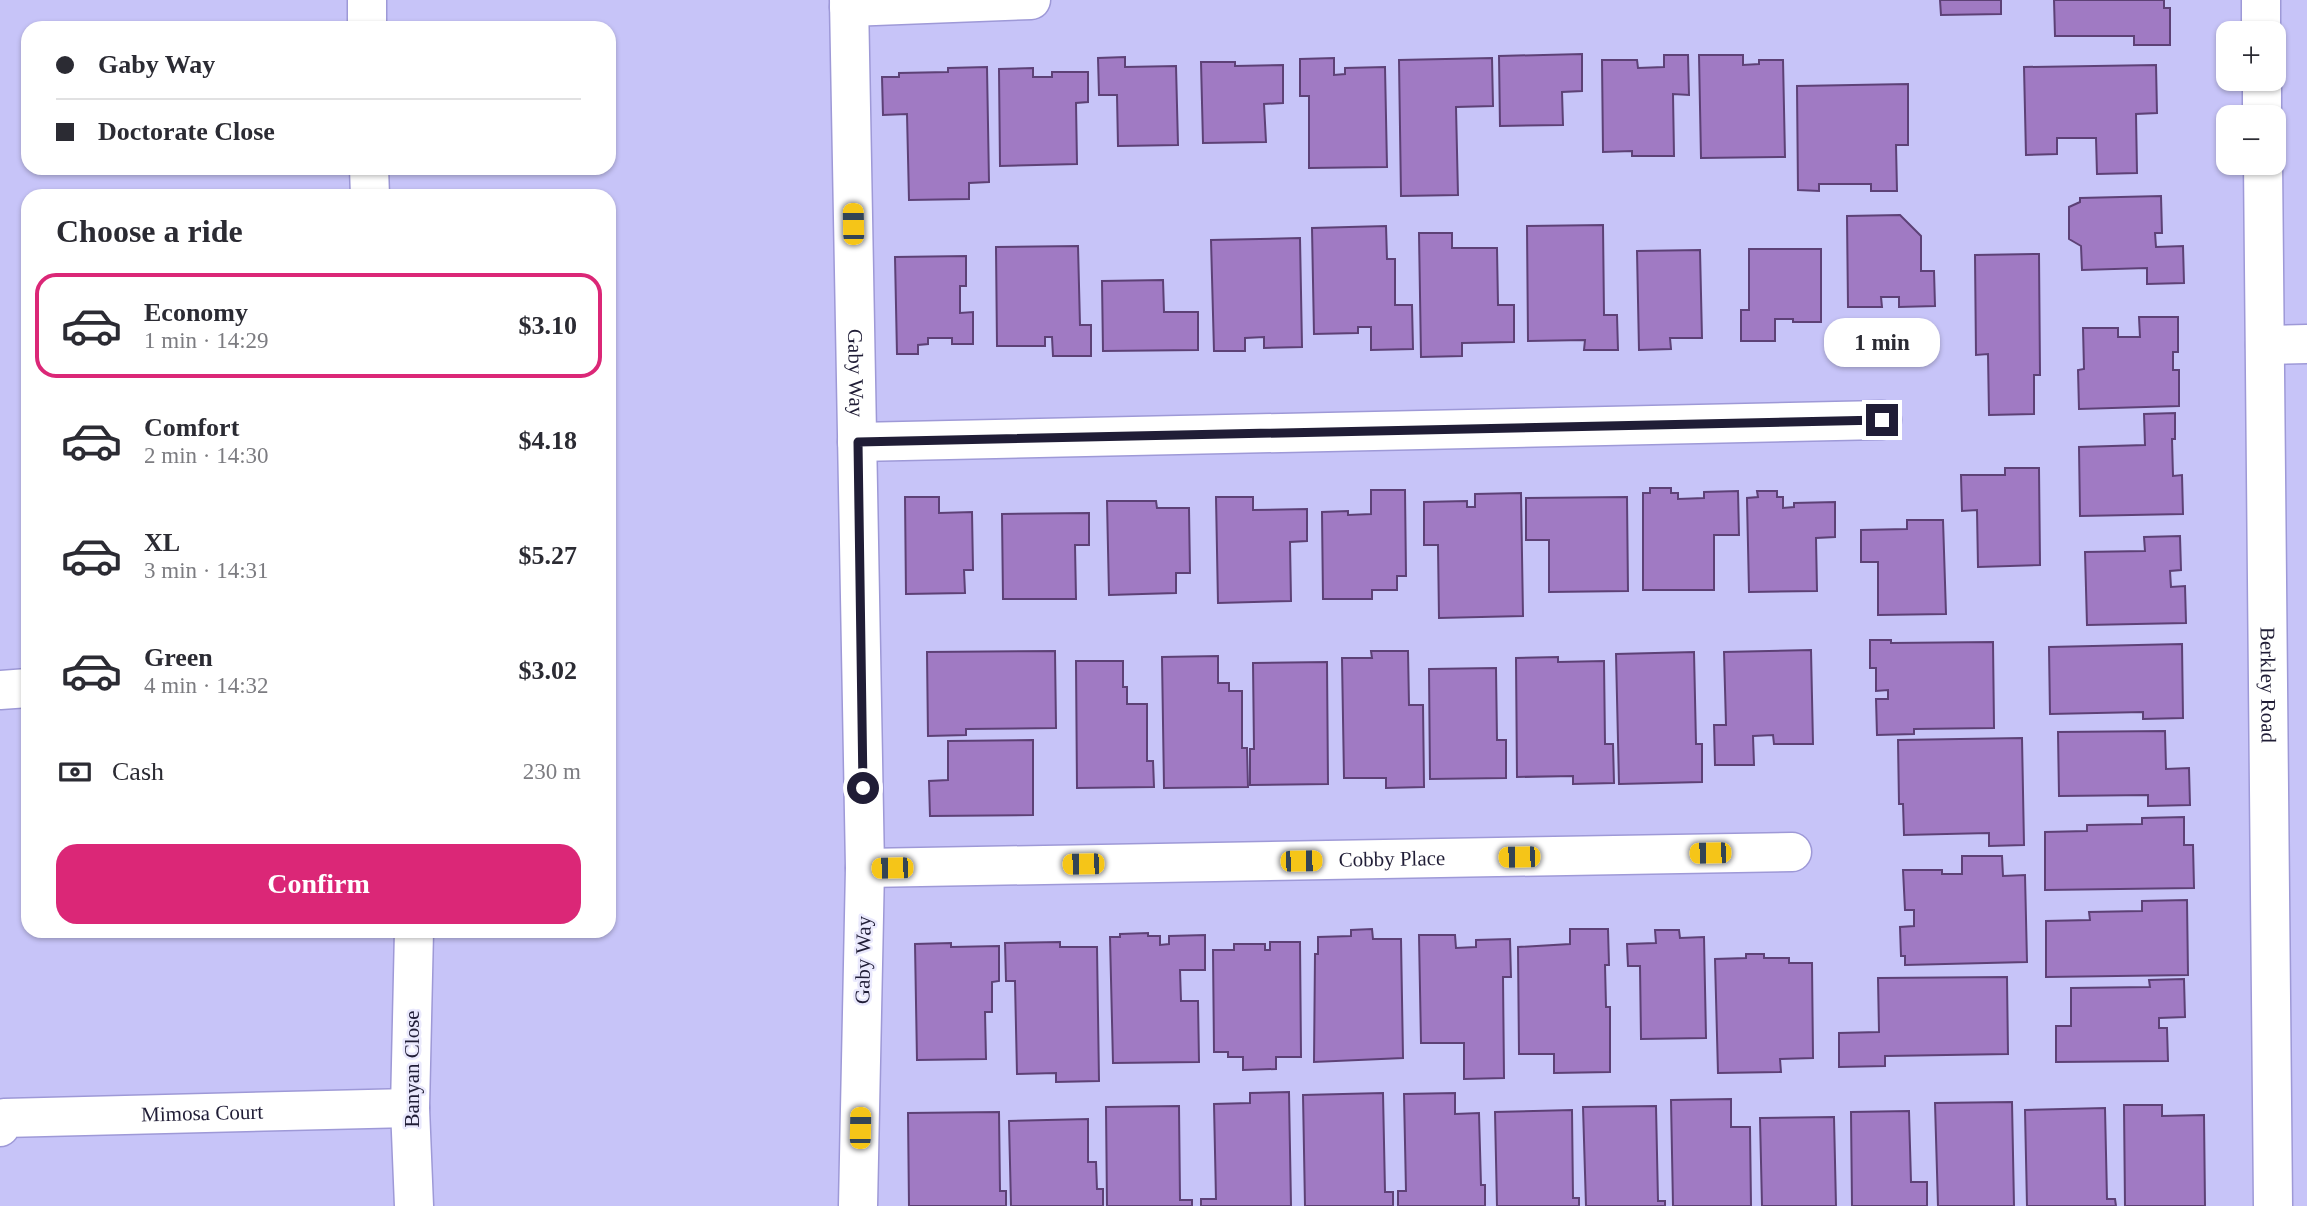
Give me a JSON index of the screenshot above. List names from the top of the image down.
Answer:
{
  "streets": {
    "street": [
      "Gaby Way",
      "Berkley Road",
      "Cobby Place",
      "Banyan Close",
      "Mimosa Court"
    ]
  },
  "crossings": [
    ["Gaby Way", "Cobby Place"],
    ["Banyan Close", "Mimosa Court"]
  ],
  "page": {
    "map_buttons": ["+", "−"],
    "banner": ["Gaby Way", "Doctorate Close"],
    "heading": "Choose a ride",
    "list": [
      {
        "name": "Economy",
        "note": "1 min · 14:29",
        "value": "$3.10"
      },
      {
        "name": "Comfort",
        "note": "2 min · 14:30",
        "value": "$4.18"
      },
      {
        "name": "XL",
        "note": "3 min · 14:31",
        "value": "$5.27"
      },
      {
        "name": "Green",
        "note": "4 min · 14:32",
        "value": "$3.02"
      }
    ],
    "bubble": "1 min",
    "pay": ["Cash", "230 m"],
    "buttons": "Confirm"
  }
}
